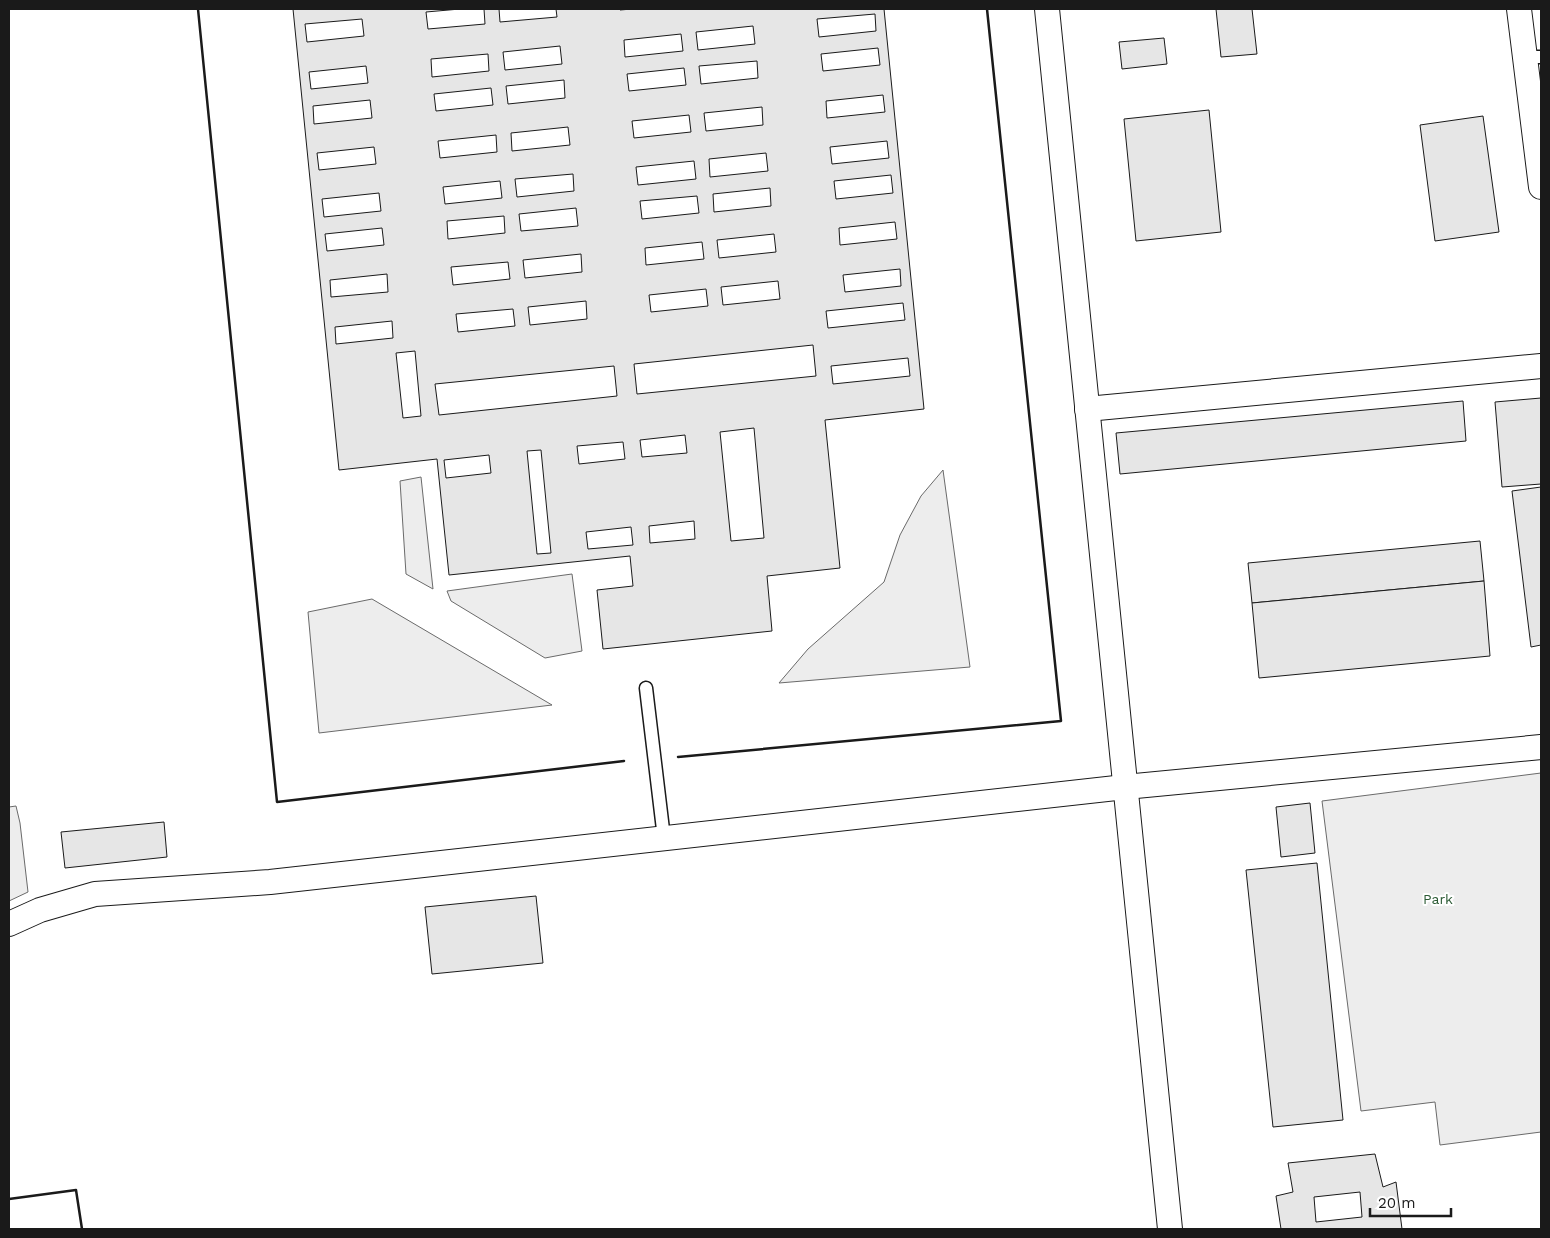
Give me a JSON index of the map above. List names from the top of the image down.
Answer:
{
  "parks": ["Park"],
  "scale_bar": "20 m"
}
